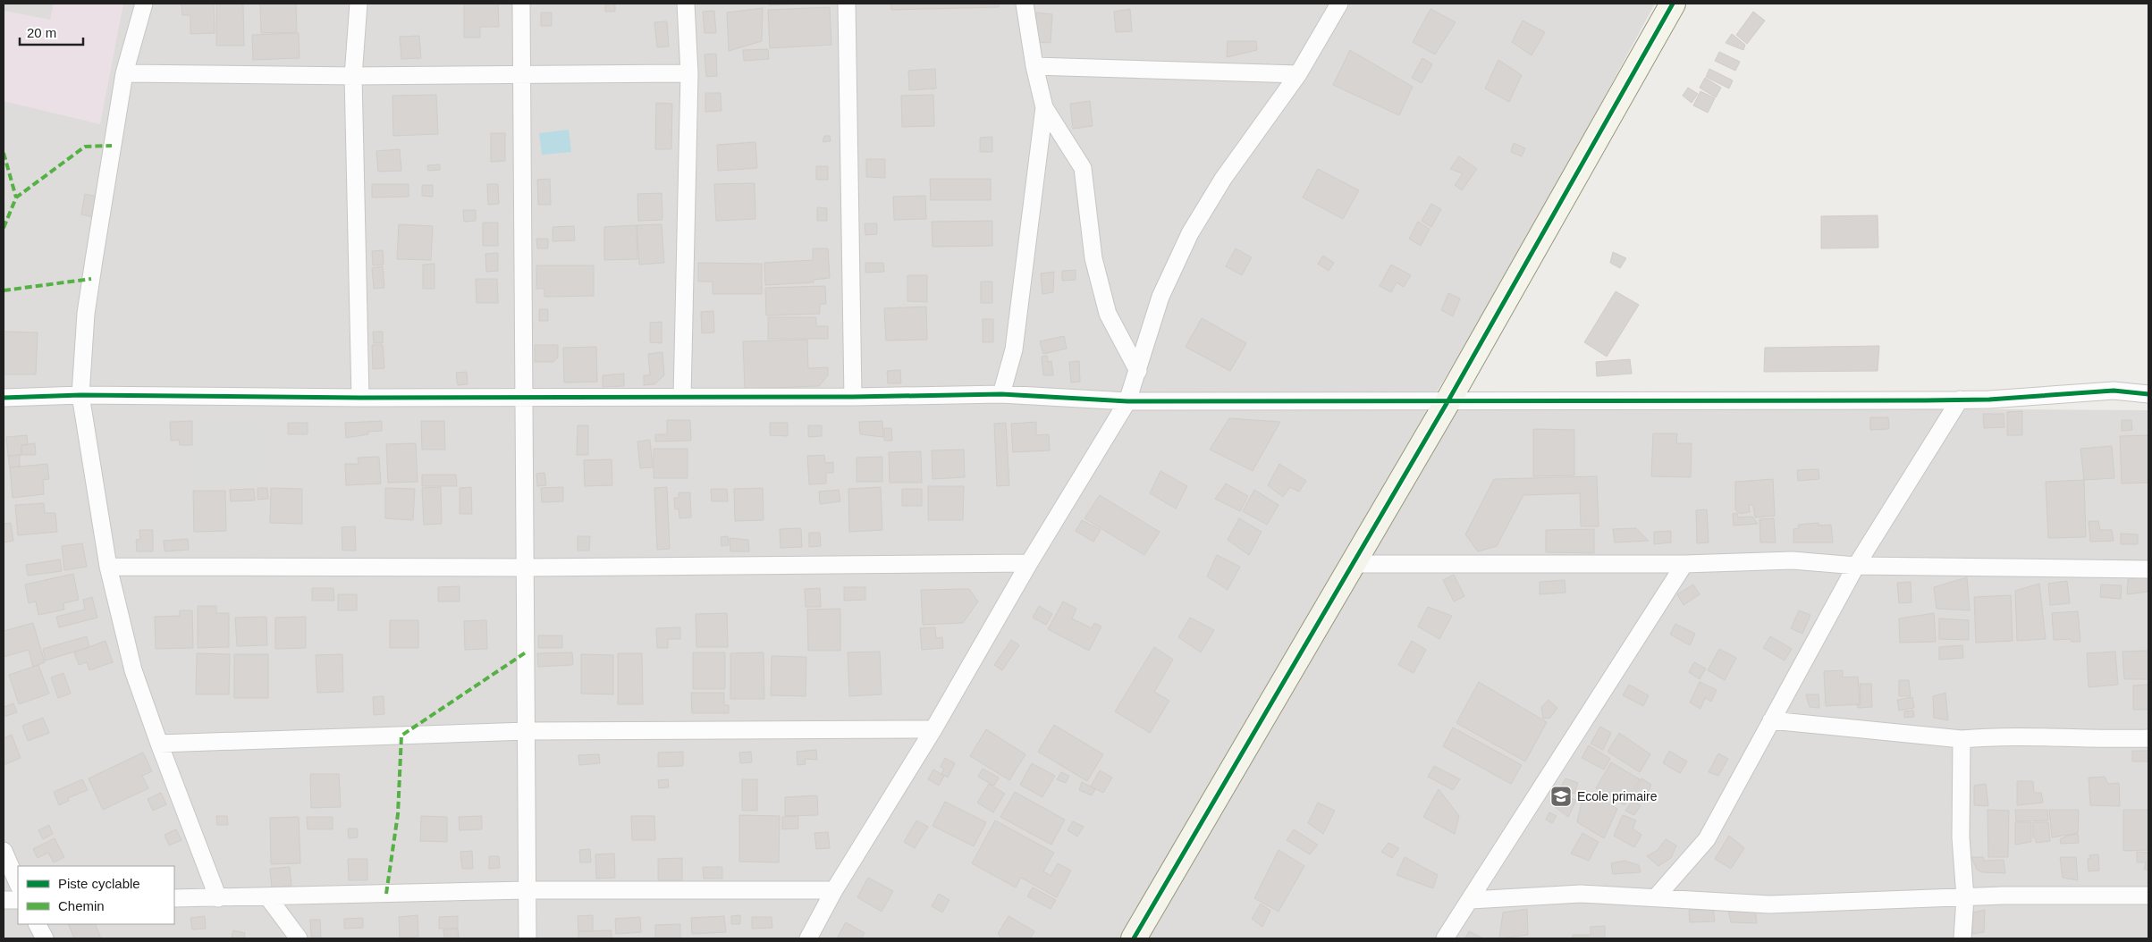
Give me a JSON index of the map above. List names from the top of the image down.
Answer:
{
  "places": {
    "school or university": ["Ecole primaire"]
  },
  "legend": ["Piste cyclable", "Chemin"],
  "scale_bar": "20 m"
}
